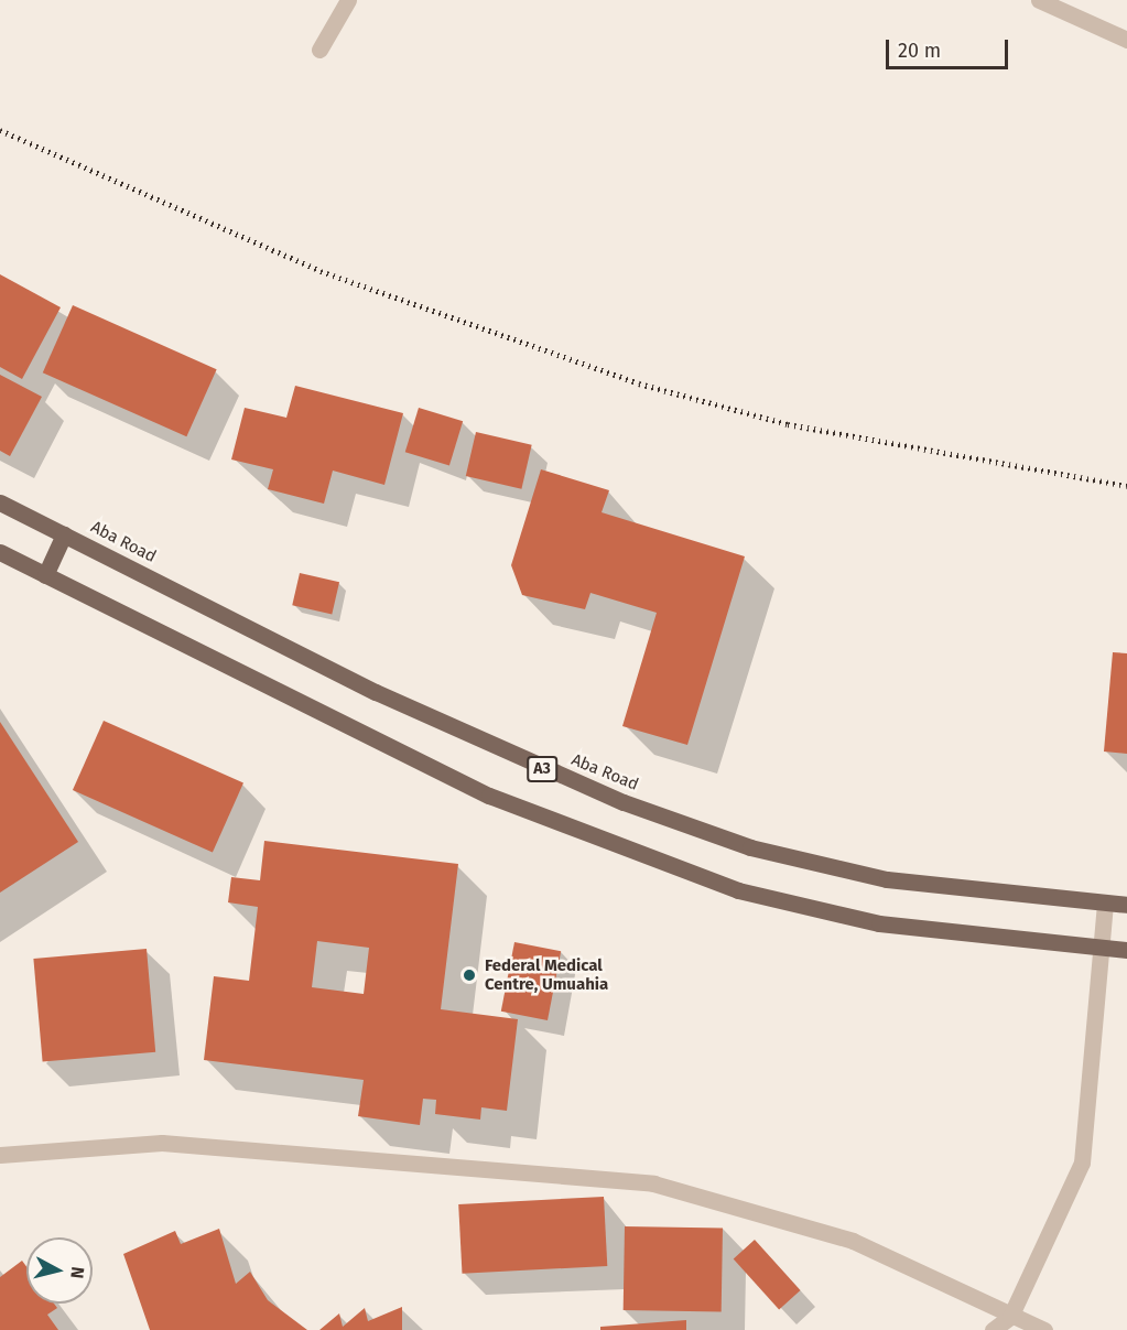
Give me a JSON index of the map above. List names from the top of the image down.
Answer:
{
  "streets": {
    "main road": ["Aba Road", "A3"]
  },
  "places": ["Federal Medical Centre, Umuahia"],
  "scale_bar": "20 m",
  "north": "right"
}
